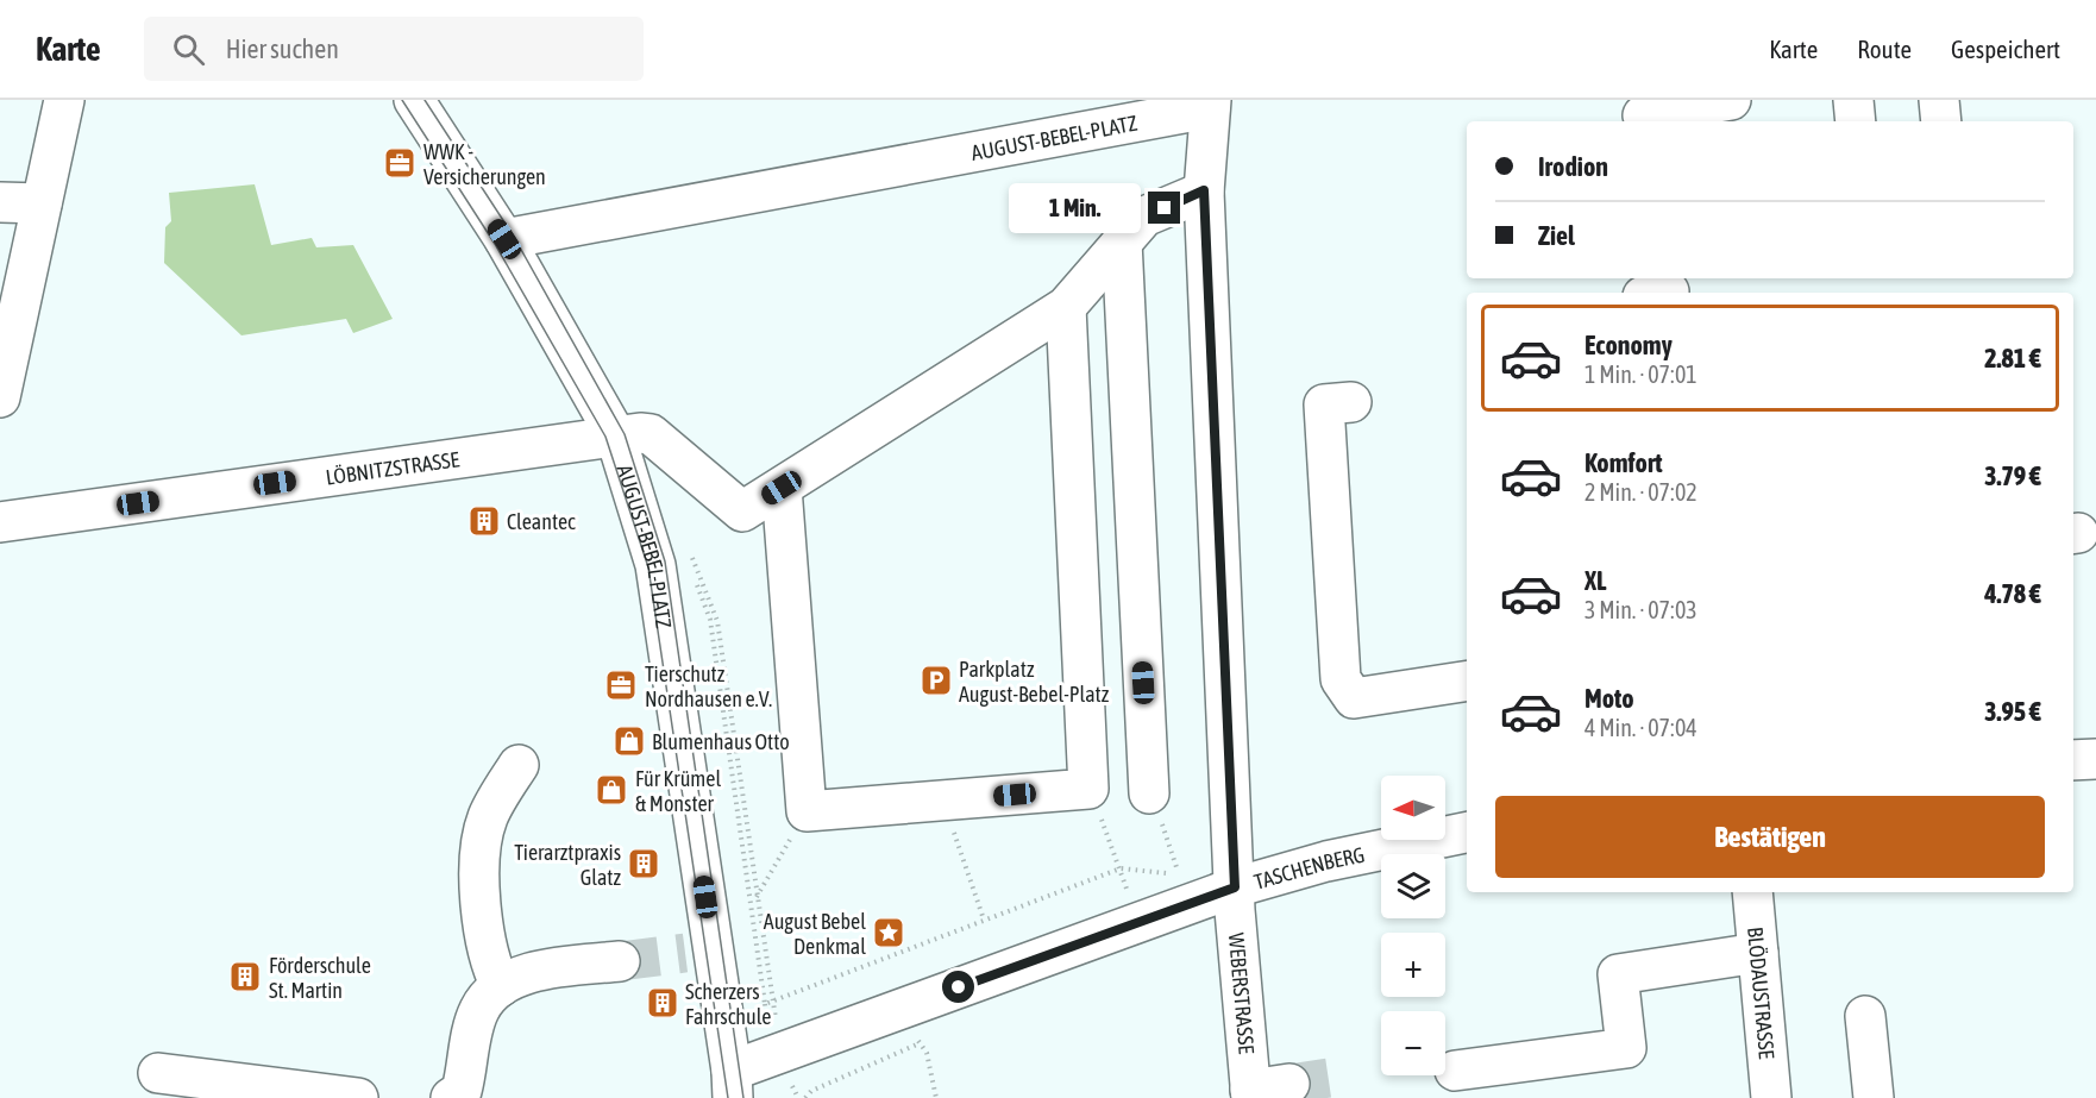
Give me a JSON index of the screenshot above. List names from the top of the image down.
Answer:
{
  "streets": {
    "street": [
      "AUGUST-BEBEL-PLATZ",
      "LÖBNITZSTRASSE",
      "TASCHENBERG",
      "WEBERSTRASSE",
      "BLÖDAUSTRASSE"
    ]
  },
  "crossings": [
    ["AUGUST-BEBEL-PLATZ", "LÖBNITZSTRASSE"],
    ["AUGUST-BEBEL-PLATZ", "TASCHENBERG"],
    ["AUGUST-BEBEL-PLATZ", "WEBERSTRASSE"],
    ["TASCHENBERG", "WEBERSTRASSE"]
  ],
  "places": {
    "office": ["WWK - Versicherungen", "Tierschutz Nordhausen e.V."],
    "building": [
      "Cleantec",
      "Tierarztpraxis Glatz",
      "Förderschule St. Martin",
      "Scherzers Fahrschule"
    ],
    "parking": ["Parkplatz August-Bebel-Platz"],
    "shop": ["Blumenhaus Otto", "Für Krümel & Monster"],
    "place": ["August Bebel Denkmal"]
  },
  "north": "left",
  "page": {
    "header": "Karte",
    "search": "Hier suchen",
    "nav": ["Karte", "Route", "Gespeichert"],
    "banner": ["Irodion", "Ziel"],
    "bubble": "1 Min.",
    "list": [
      {
        "name": "Economy",
        "note": "1 Min. · 07:01",
        "value": "2.81 €"
      },
      {
        "name": "Komfort",
        "note": "2 Min. · 07:02",
        "value": "3.79 €"
      },
      {
        "name": "XL",
        "note": "3 Min. · 07:03",
        "value": "4.78 €"
      },
      {
        "name": "Moto",
        "note": "4 Min. · 07:04",
        "value": "3.95 €"
      }
    ],
    "map_buttons": ["+", "−"],
    "buttons": "Bestätigen"
  }
}
